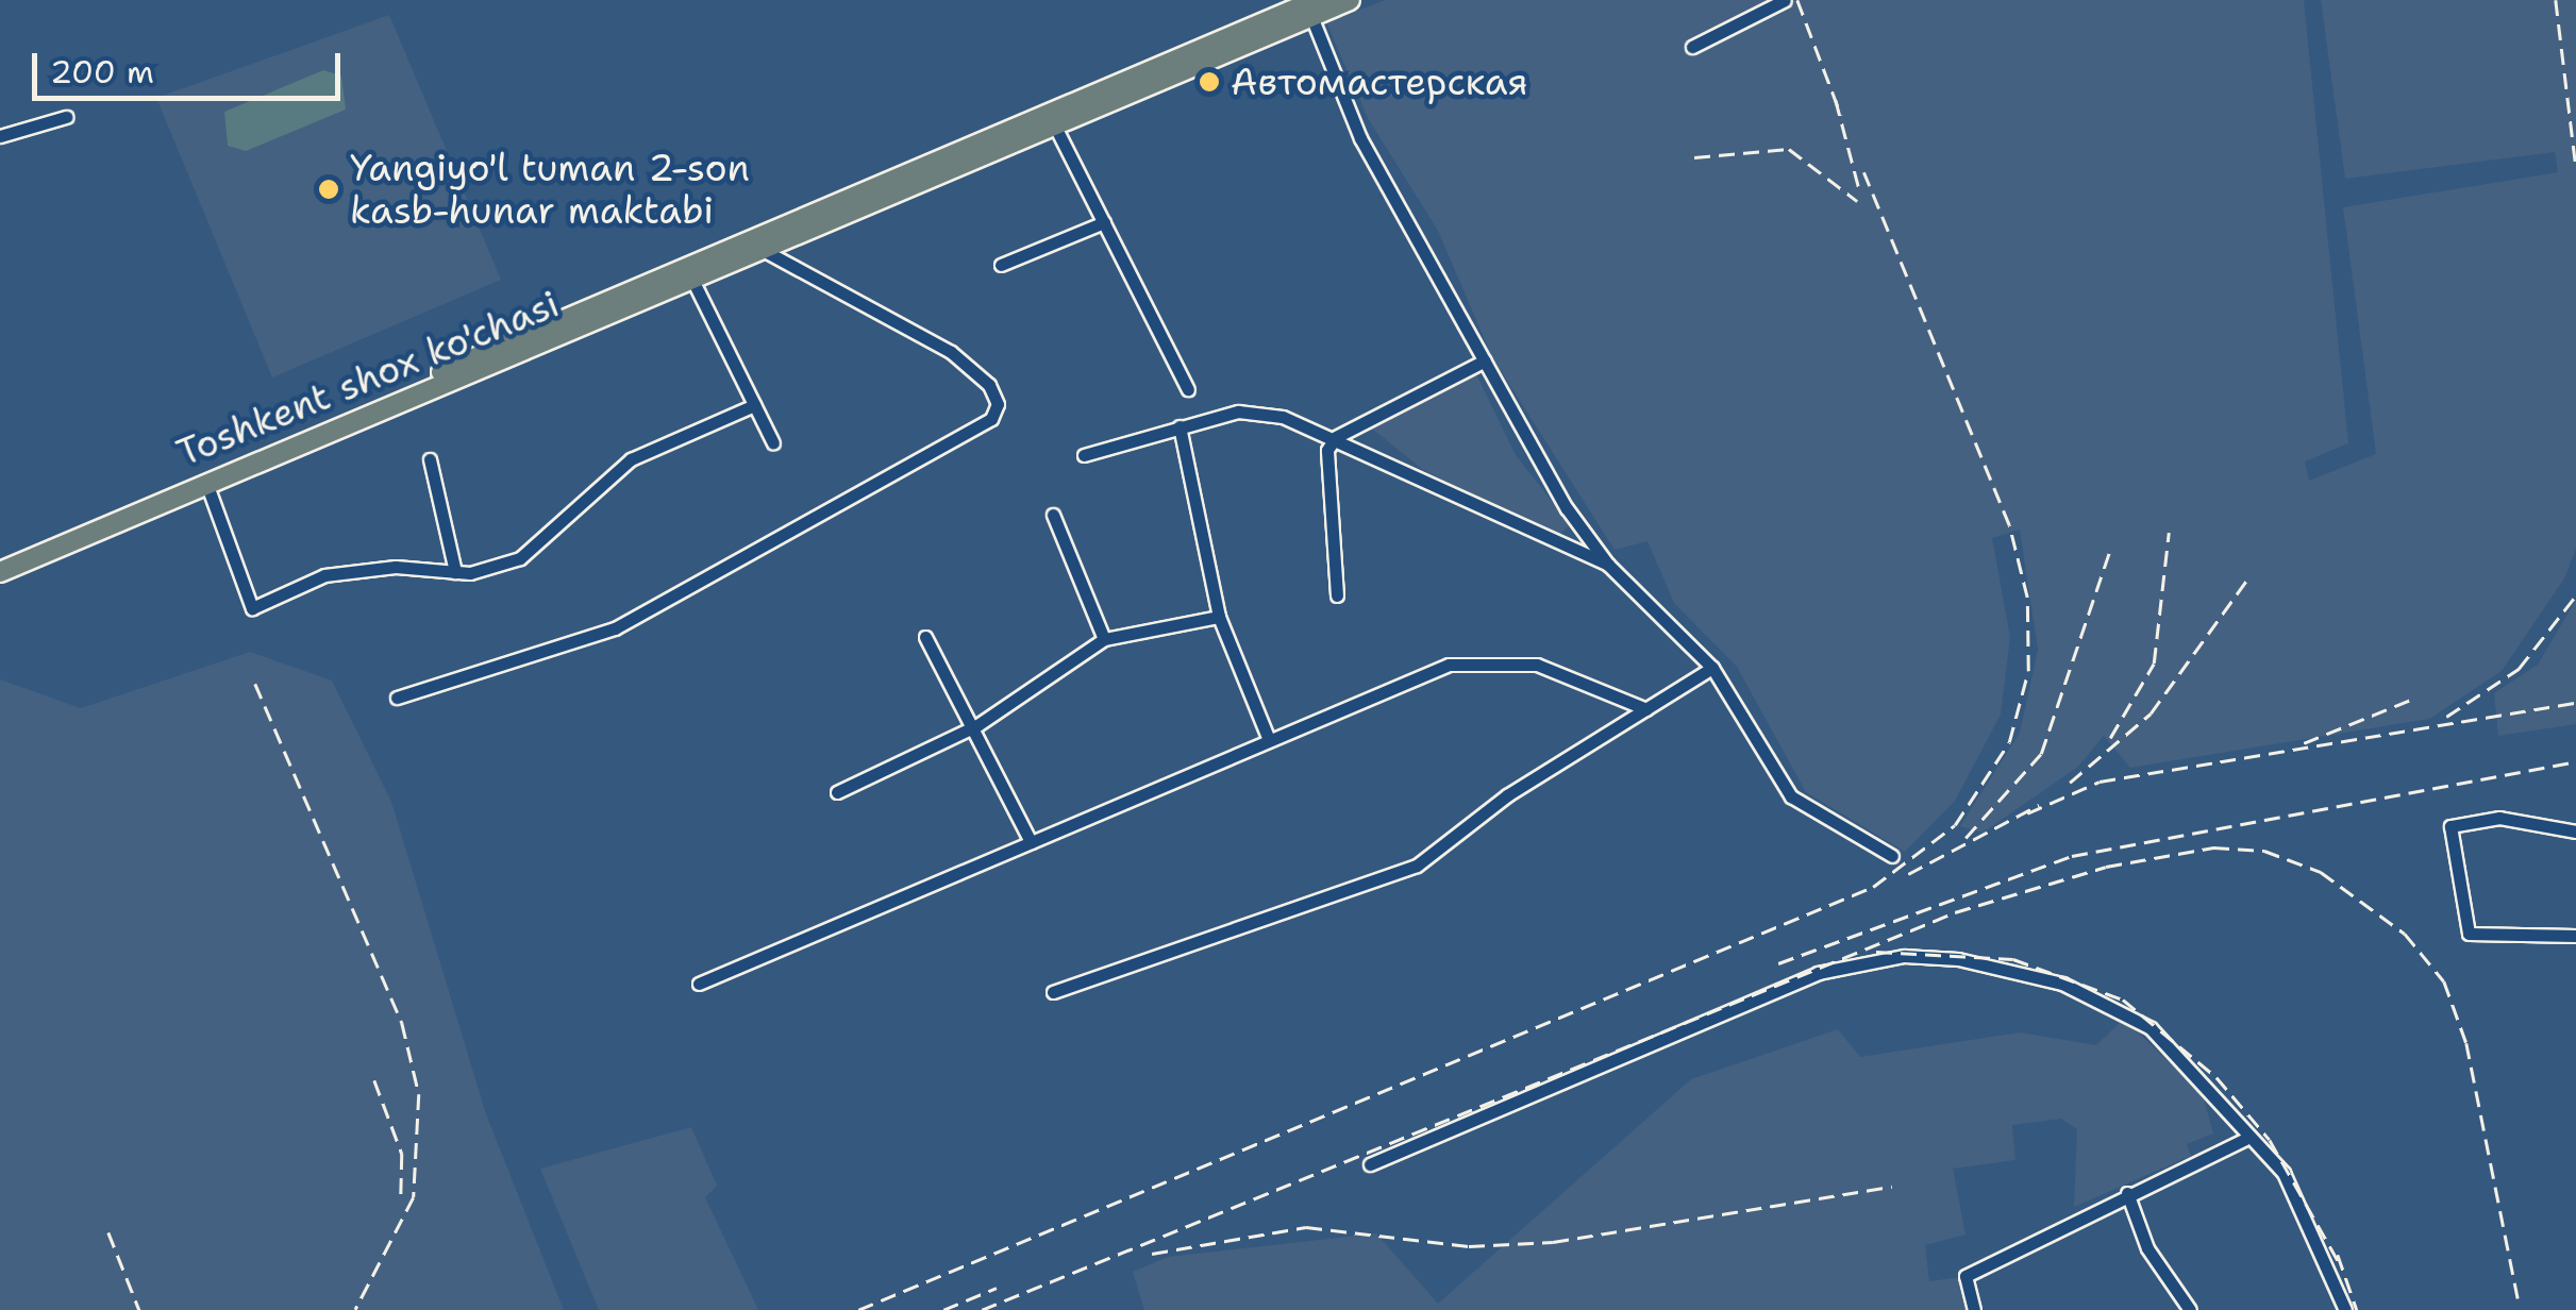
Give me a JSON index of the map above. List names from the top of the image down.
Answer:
{
  "streets": {
    "main road": ["Toshkent shox ko'chasi"]
  },
  "places": ["Автомастерская", "Yangiyo'l tuman 2-son kasb-hunar maktabi"],
  "scale_bar": "200 m"
}
